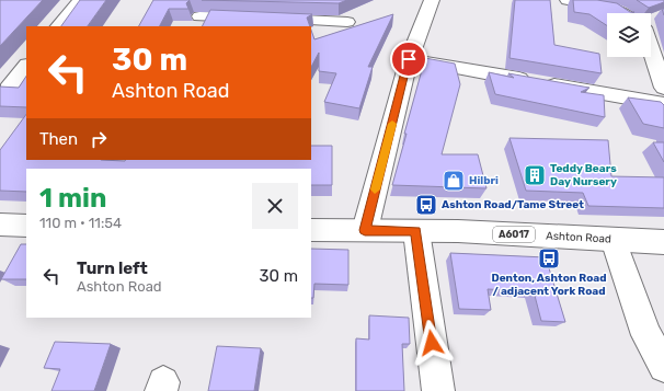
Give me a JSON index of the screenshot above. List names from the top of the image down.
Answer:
{
  "streets": {
    "main road": ["A6017", "Ashton Road"]
  },
  "places": {
    "building": ["Teddy Bears Day Nursery"],
    "shop": ["Hilbri"],
    "bus stop": ["Ashton Road/Tame Street", "Denton, Ashton Road / adjacent York Road"]
  },
  "page": {
    "turn": ["30 m", "Ashton Road"],
    "then": "Then",
    "heading": ["1 min", "110 m · 11:54"],
    "list": [
      {
        "name": "Turn left",
        "note": "Ashton Road",
        "value": "30 m"
      }
    ]
  }
}
